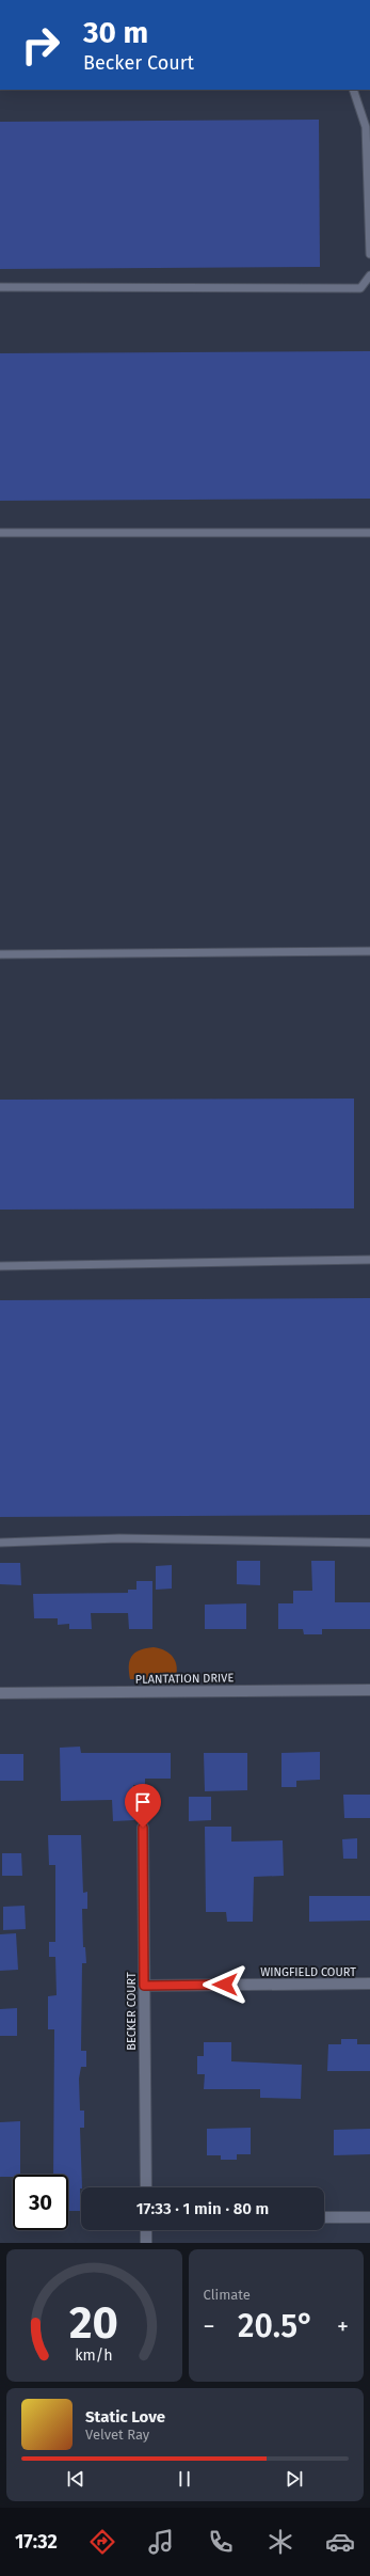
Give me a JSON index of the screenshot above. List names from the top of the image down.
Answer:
{
  "streets": {
    "street": ["PLANTATION DRIVE", "WINGFIELD COURT", "BECKER COURT"]
  },
  "crossings": [
    ["WINGFIELD COURT", "BECKER COURT"]
  ],
  "page": {
    "turn": ["30 m", "Becker Court"],
    "limit": "30",
    "trip": "17:33 · 1 min · 80 m",
    "tile": "Climate",
    "heat": ["−", "20.5°", "+"],
    "song": ["Static Love", "Velvet Ray"],
    "tabs": "17:32",
    "gauge": ["20", "km/h"]
  }
}
